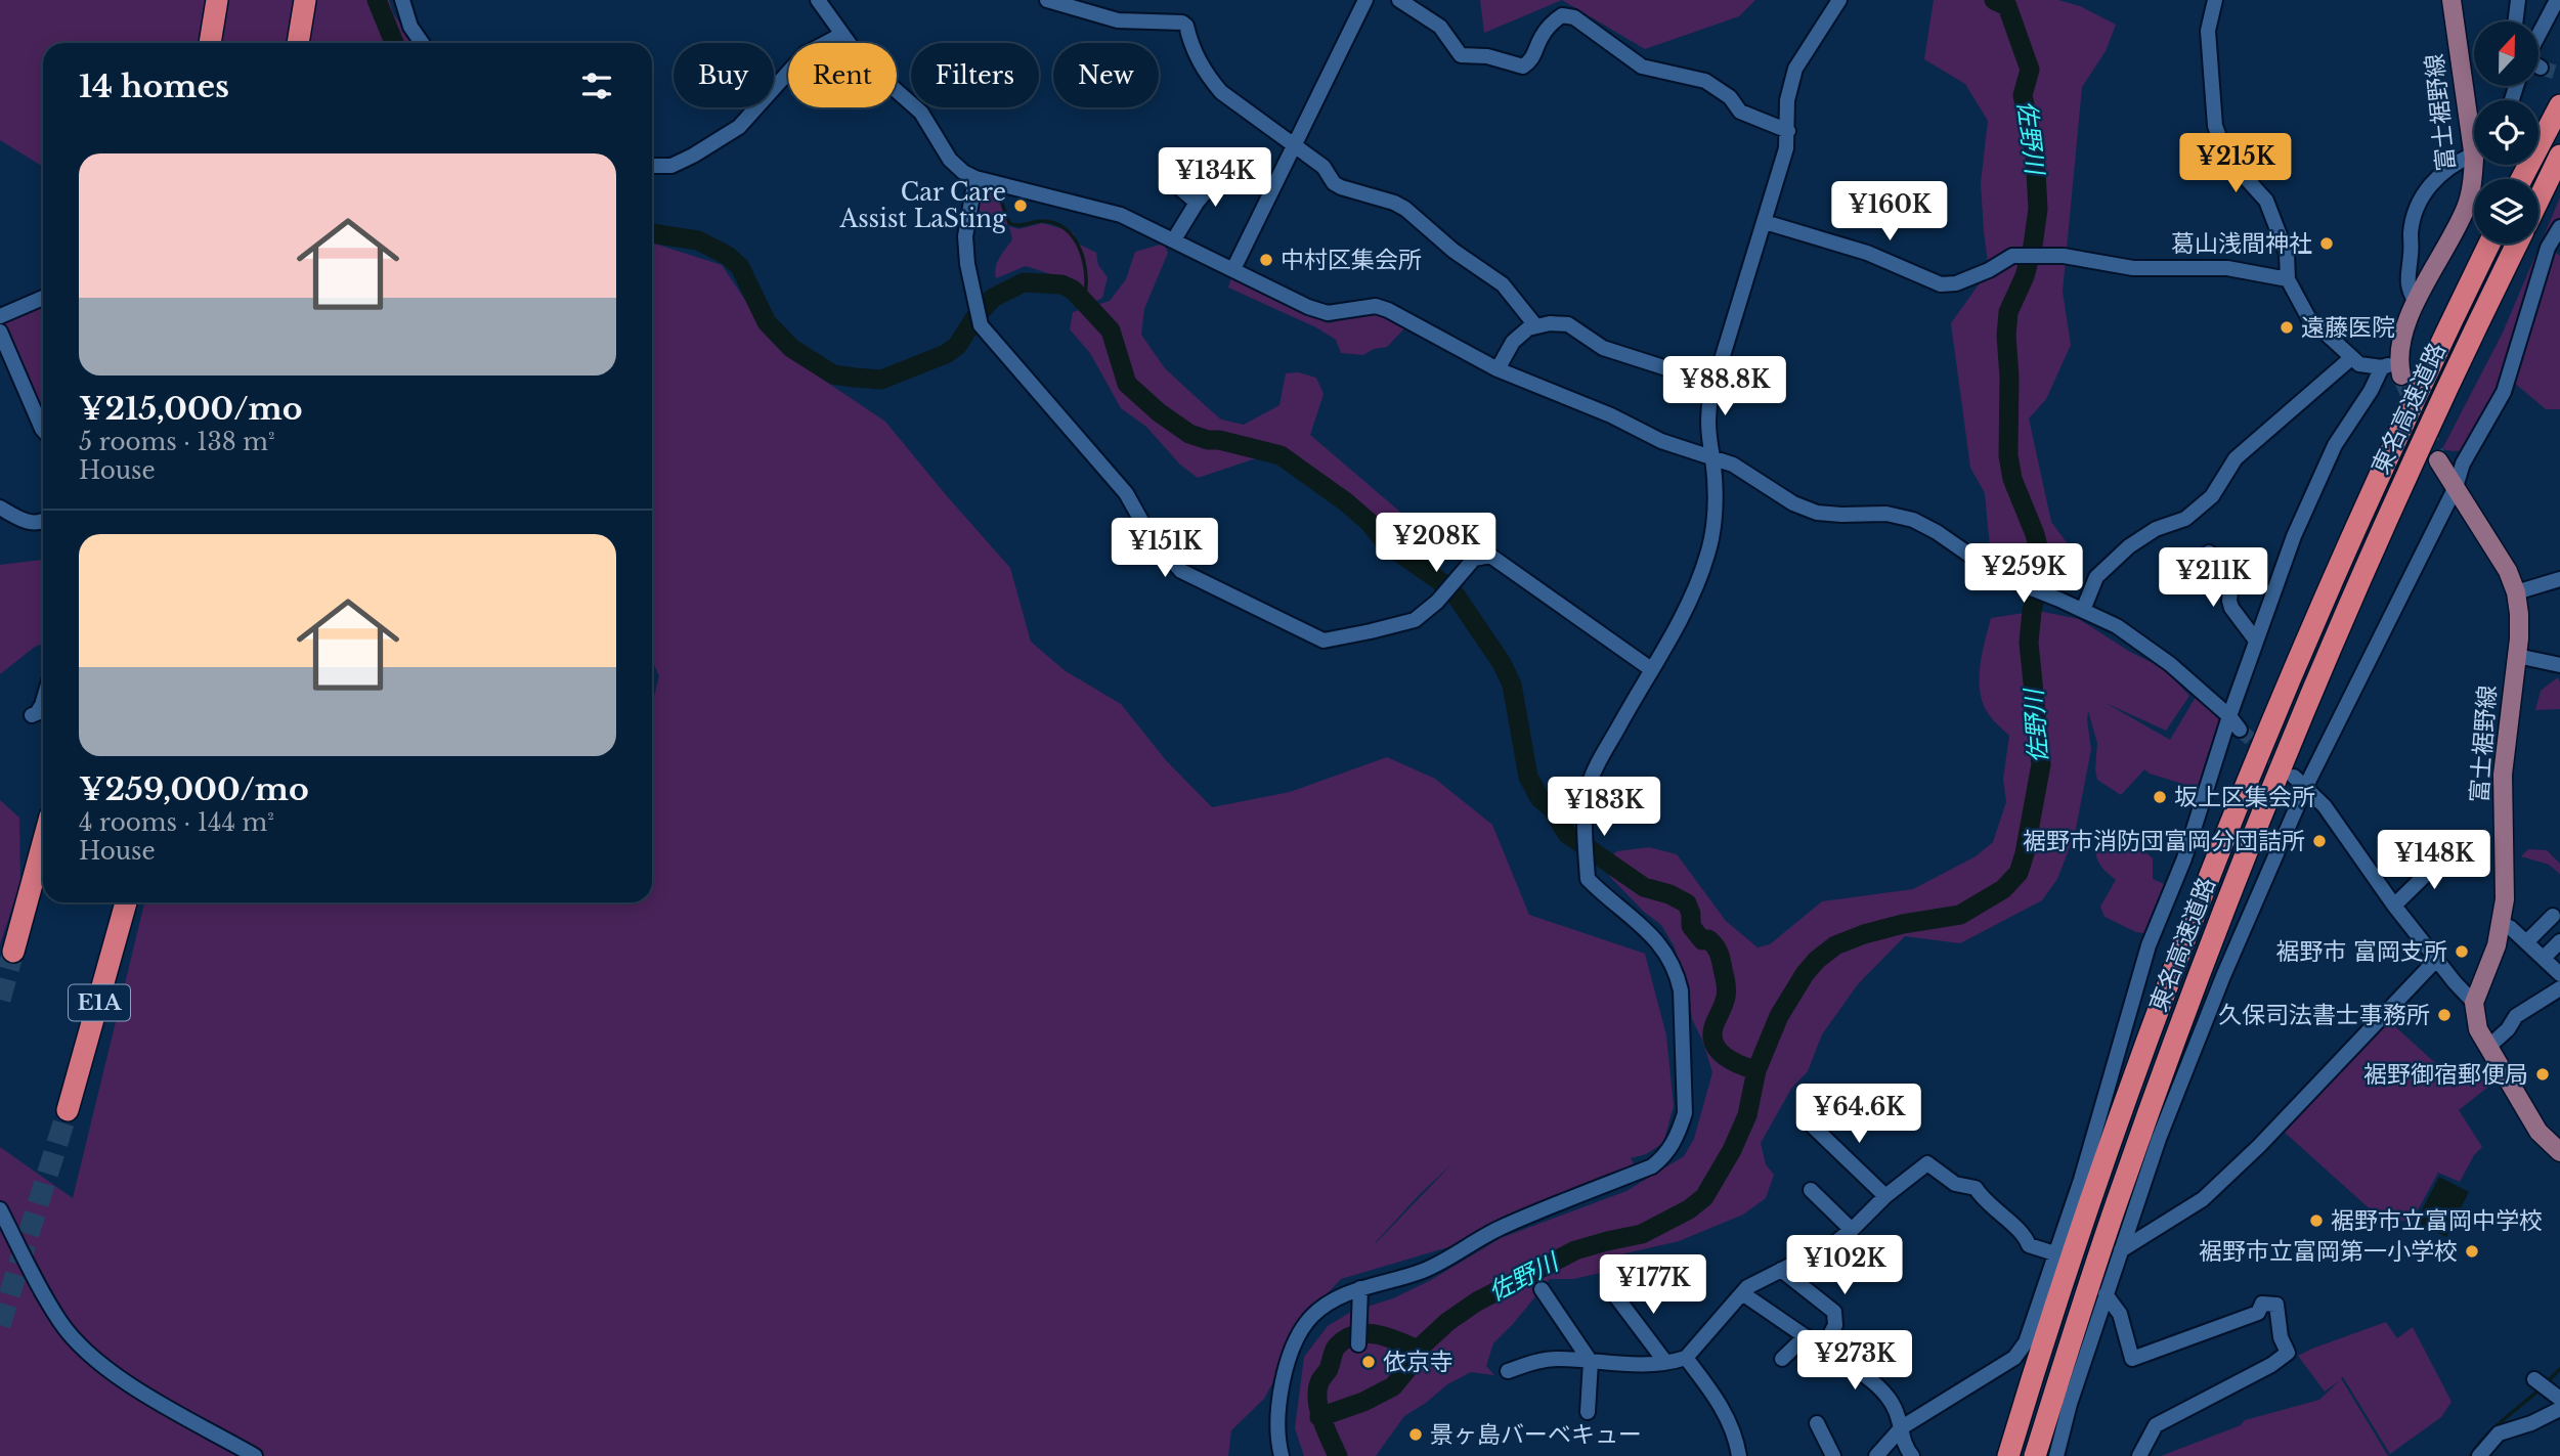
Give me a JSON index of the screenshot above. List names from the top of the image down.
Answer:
{
  "streets": {
    "highway": ["東名高速道路", "E1A"],
    "main road": ["富士裾野線"]
  },
  "water": ["佐野川"],
  "places": [
    "Car Care Assist LaSting",
    "葛山浅間神社",
    "中村区集会所",
    "遠藤医院",
    "坂上区集会所",
    "裾野市消防団富岡分団詰所",
    "裾野市 富岡支所",
    "久保司法書士事務所",
    "裾野御宿郵便局",
    "裾野市立富岡中学校",
    "裾野市立富岡第一小学校",
    "依京寺",
    "景ヶ島バーベキュー"
  ],
  "north": "top",
  "page": {
    "chip": [
      "Buy",
      "Rent",
      "Filters",
      "New"
    ],
    "heading": "14 homes",
    "list": [
      {
        "name": "¥215,000/mo",
        "note": "5 rooms · 138 m² · House"
      },
      {
        "name": "¥259,000/mo",
        "note": "4 rooms · 144 m² · House"
      }
    ],
    "price": [
      "¥215K",
      "¥134K",
      "¥160K",
      "¥88.8K",
      "¥208K",
      "¥151K",
      "¥259K",
      "¥211K",
      "¥183K",
      "¥148K",
      "¥64.6K",
      "¥102K",
      "¥177K",
      "¥273K"
    ]
  }
}
